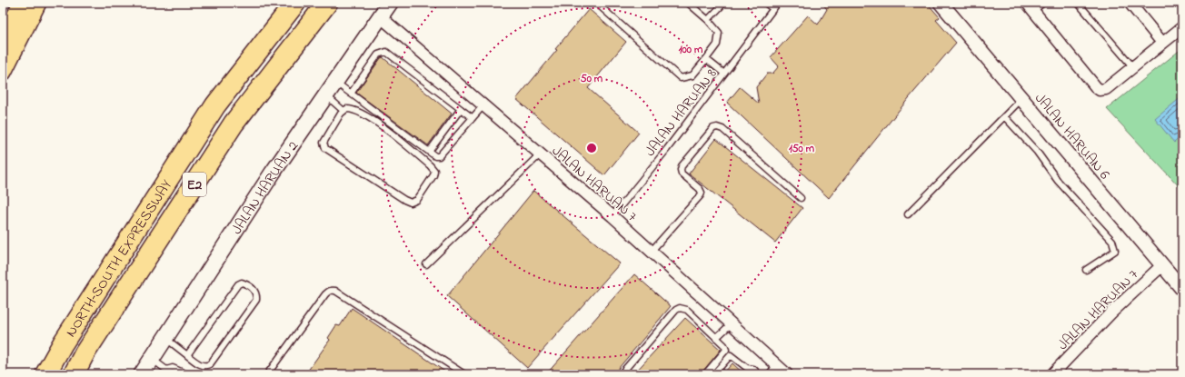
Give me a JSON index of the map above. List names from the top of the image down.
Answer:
{
  "streets": {
    "highway": ["E2", "NORTH–SOUTH EXPRESSWAY"],
    "main road": ["JALAN HARUAN 2"],
    "street": ["JALAN HARUAN 6", "JALAN HARUAN 7"],
    "lane": ["JALAN HARUAN 8"]
  },
  "crossings": [
    ["JALAN HARUAN 8", "JALAN HARUAN 7"],
    ["JALAN HARUAN 6", "JALAN HARUAN 7"],
    ["JALAN HARUAN 7", "JALAN HARUAN 2"]
  ],
  "rings": ["100 m", "50 m", "150 m"]
}
